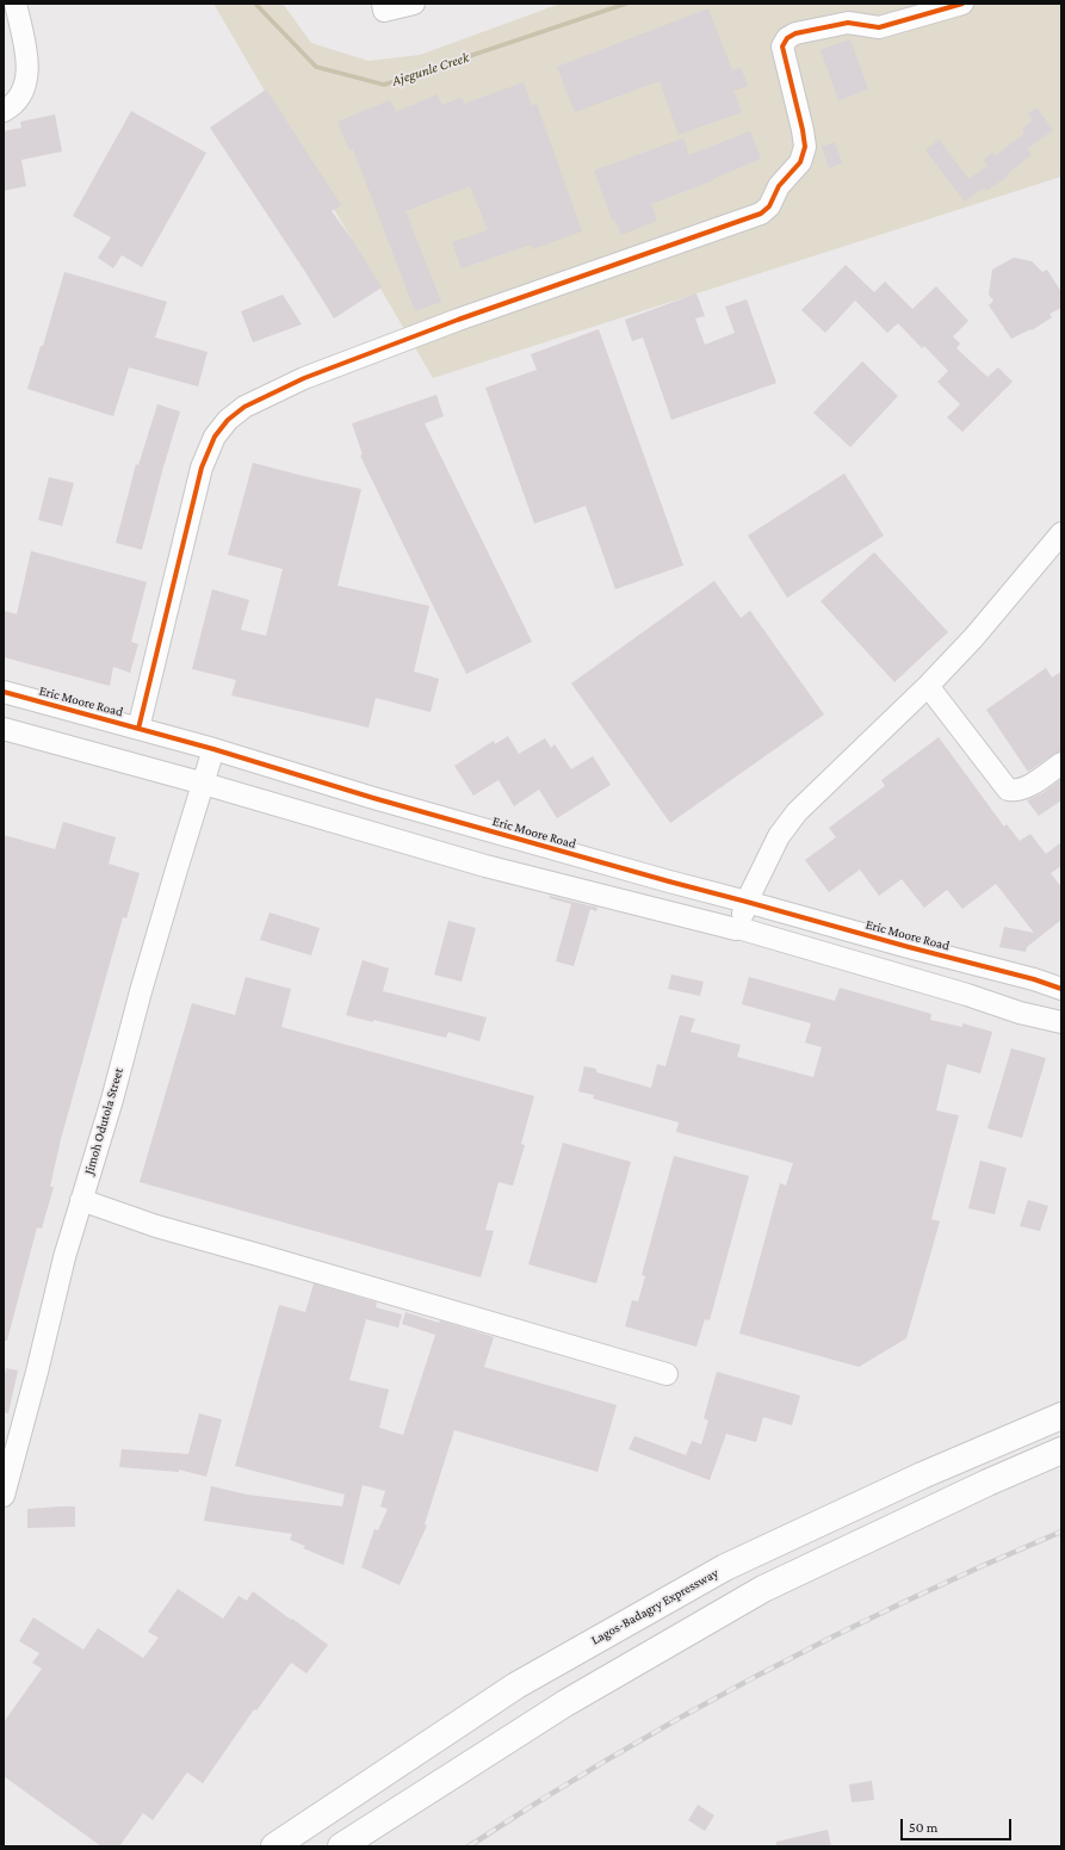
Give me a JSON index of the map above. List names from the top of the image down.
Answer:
{
  "streets": {
    "highway": ["Lagos-Badagry Expressway"],
    "street": ["Eric Moore Road", "Jimoh Odutola Street"]
  },
  "crossings": [
    ["Eric Moore Road", "Jimoh Odutola Street"]
  ],
  "water": ["Ajegunle Creek"],
  "scale_bar": "50 m"
}
